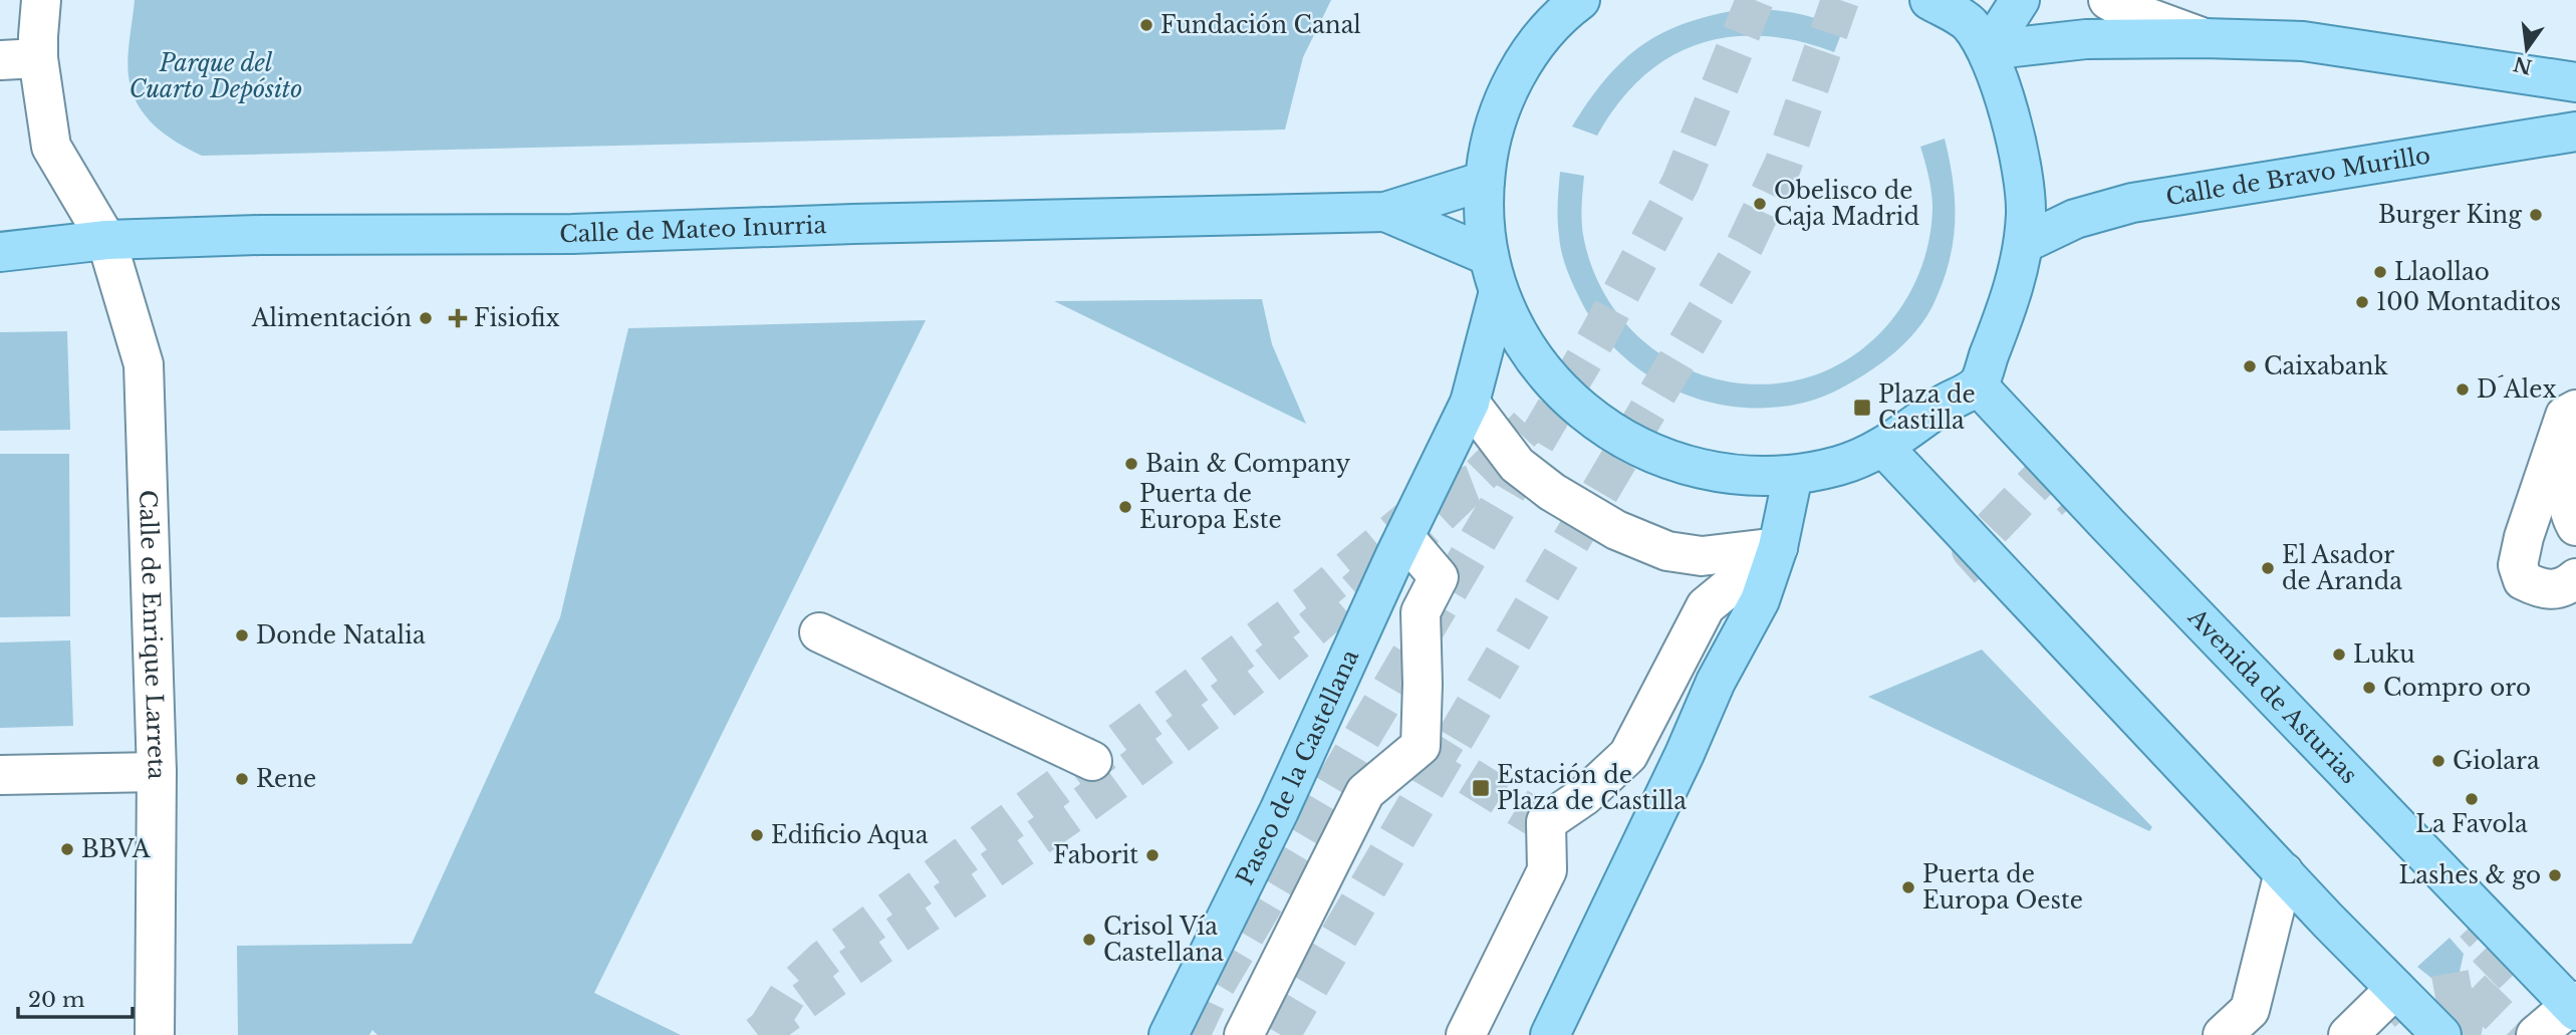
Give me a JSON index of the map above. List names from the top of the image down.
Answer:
{
  "streets": {
    "main road": [
      "Calle de Bravo Murillo",
      "Calle de Mateo Inurria",
      "Avenida de Asturias",
      "Paseo de la Castellana"
    ],
    "street": ["Calle de Enrique Larreta"]
  },
  "crossings": [
    ["Calle de Mateo Inurria", "Calle de Enrique Larreta"]
  ],
  "parks": ["Parque del Cuarto Depósito"],
  "places": {
    "other": [
      "Fundación Canal",
      "Obelisco de Caja Madrid",
      "Burger King",
      "Llaollao",
      "100 Montaditos",
      "Alimentación",
      "Caixabank",
      "D´Alex",
      "Bain & Company",
      "Puerta de Europa Este",
      "El Asador de Aranda",
      "Donde Natalia",
      "Luku",
      "Compro oro",
      "Giolara",
      "Rene",
      "La Favola",
      "Edificio Aqua",
      "BBVA",
      "Faborit",
      "Lashes & go",
      "Puerta de Europa Oeste",
      "Crisol Vía Castellana"
    ],
    "health": ["Fisiofix"],
    "transit": ["Plaza de Castilla", "Estación de Plaza de Castilla"]
  },
  "scale_bar": "20 m",
  "north": "bottom"
}
